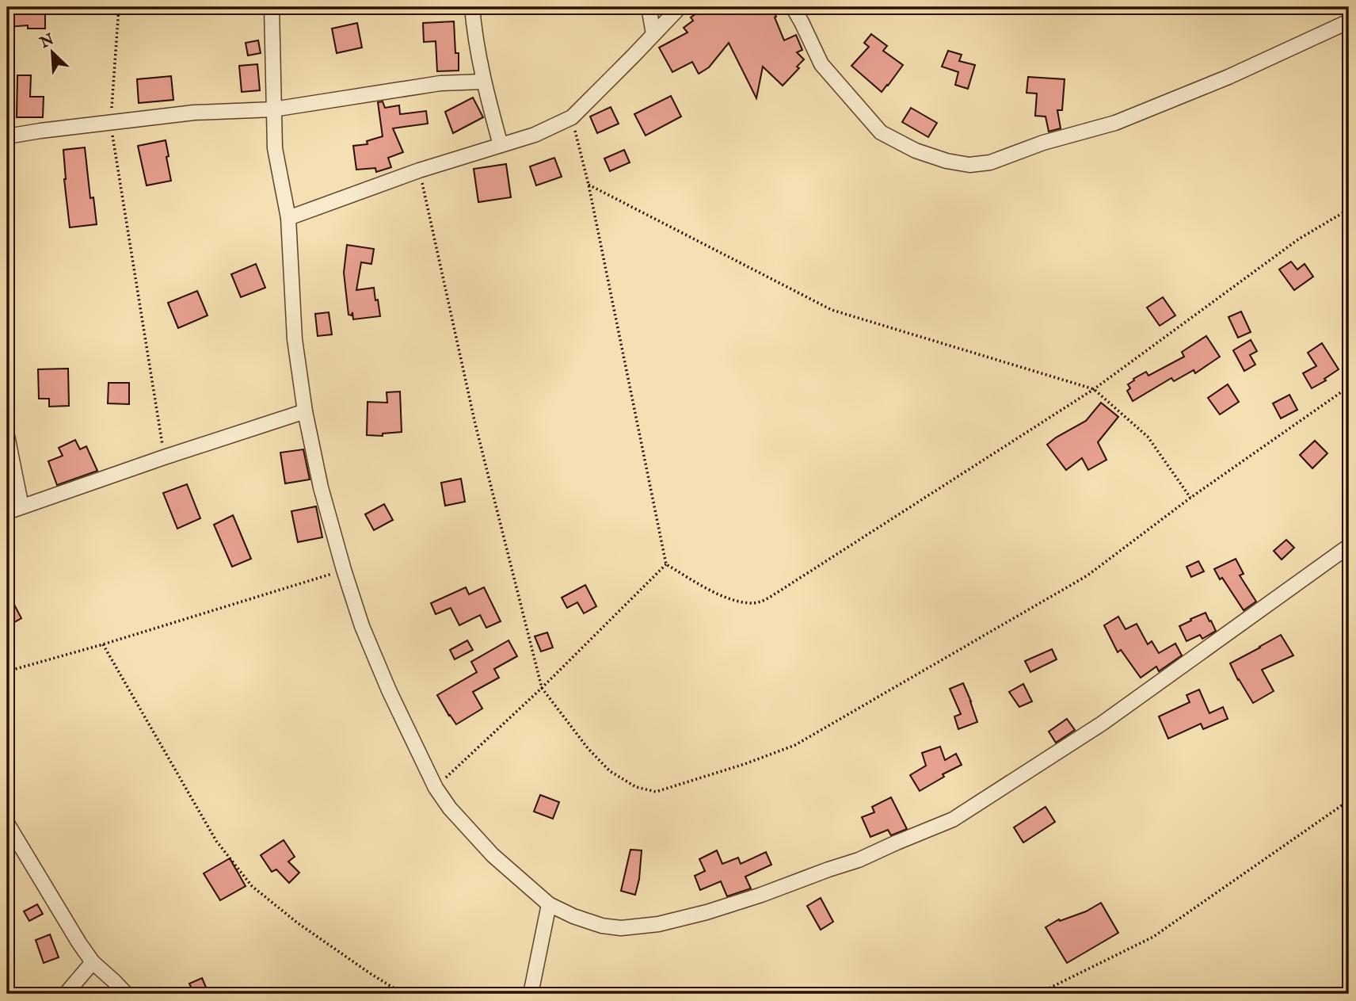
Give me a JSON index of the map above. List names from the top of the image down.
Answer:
{
  "north": "top left"
}
